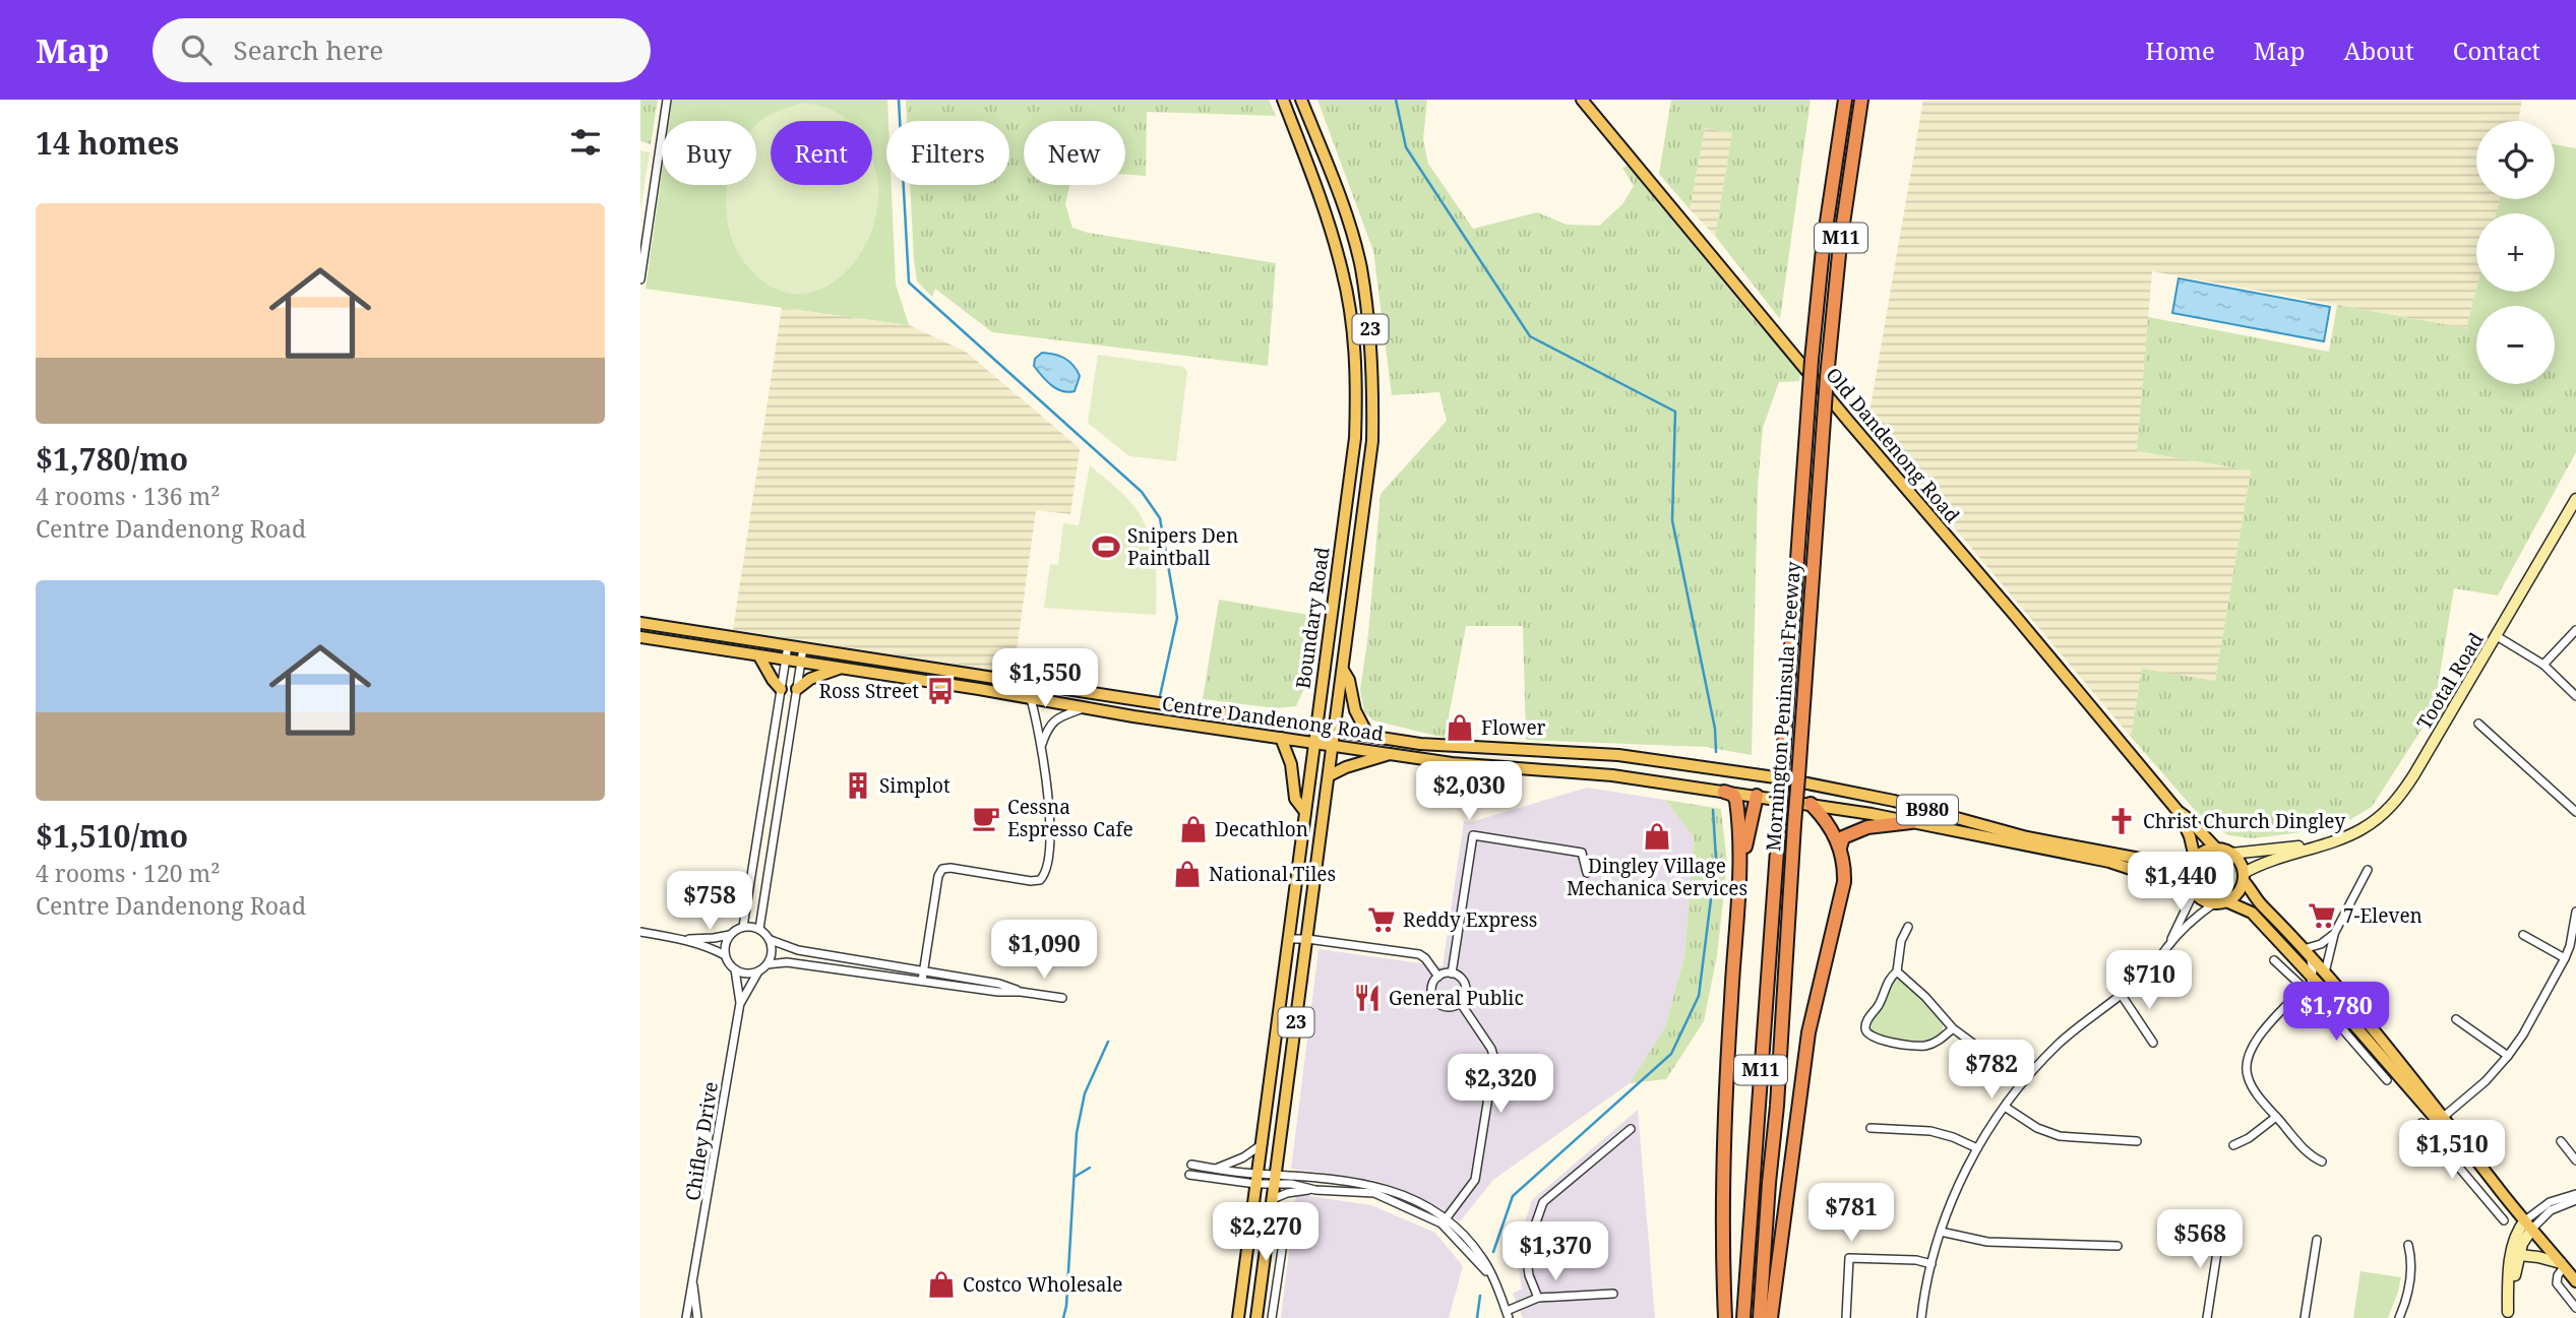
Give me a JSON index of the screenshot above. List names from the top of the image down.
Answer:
{
  "streets": {
    "highway": ["M11", "Mornington Peninsula Freeway"],
    "main road": [
      "23",
      "Old Dandenong Road",
      "Boundary Road",
      "Tootal Road",
      "Centre Dandenong Road",
      "B980"
    ],
    "street": ["Chifley Drive"]
  },
  "crossings": [
    ["Old Dandenong Road", "Tootal Road"],
    ["Old Dandenong Road", "Centre Dandenong Road"],
    ["Old Dandenong Road", "B980"],
    ["Boundary Road", "Centre Dandenong Road"],
    ["Tootal Road", "Centre Dandenong Road"],
    ["Tootal Road", "B980"],
    ["Mornington Peninsula Freeway", "Centre Dandenong Road"],
    ["Centre Dandenong Road", "B980"]
  ],
  "places": {
    "sports": ["Snipers Den Paintball"],
    "bus stop": ["Ross Street"],
    "shop": [
      "Flower",
      "Decathlon",
      "Dingley Village Mechanica Services",
      "National Tiles",
      "Costco Wholesale"
    ],
    "building": ["Simplot"],
    "cafe": ["Cessna Espresso Cafe"],
    "church": ["Christ Church Dingley"],
    "supermarket": ["7-Eleven", "Reddy Express"],
    "restaurant": ["General Public"]
  },
  "page": {
    "header": "Map",
    "search": "Search here",
    "nav": [
      "Home",
      "Map",
      "About",
      "Contact"
    ],
    "heading": "14 homes",
    "map_buttons": ["+", "−"],
    "chip": [
      "Buy",
      "Rent",
      "Filters",
      "New"
    ],
    "list": [
      {
        "name": "$1,780/mo",
        "note": "4 rooms · 136 m² · Centre Dandenong Road"
      },
      {
        "name": "$1,510/mo",
        "note": "4 rooms · 120 m² · Centre Dandenong Road"
      }
    ],
    "price": [
      "$1,550",
      "$2,030",
      "$1,440",
      "$758",
      "$1,090",
      "$710",
      "$1,780",
      "$782",
      "$2,320",
      "$1,510",
      "$781",
      "$2,270",
      "$568",
      "$1,370"
    ]
  }
}
